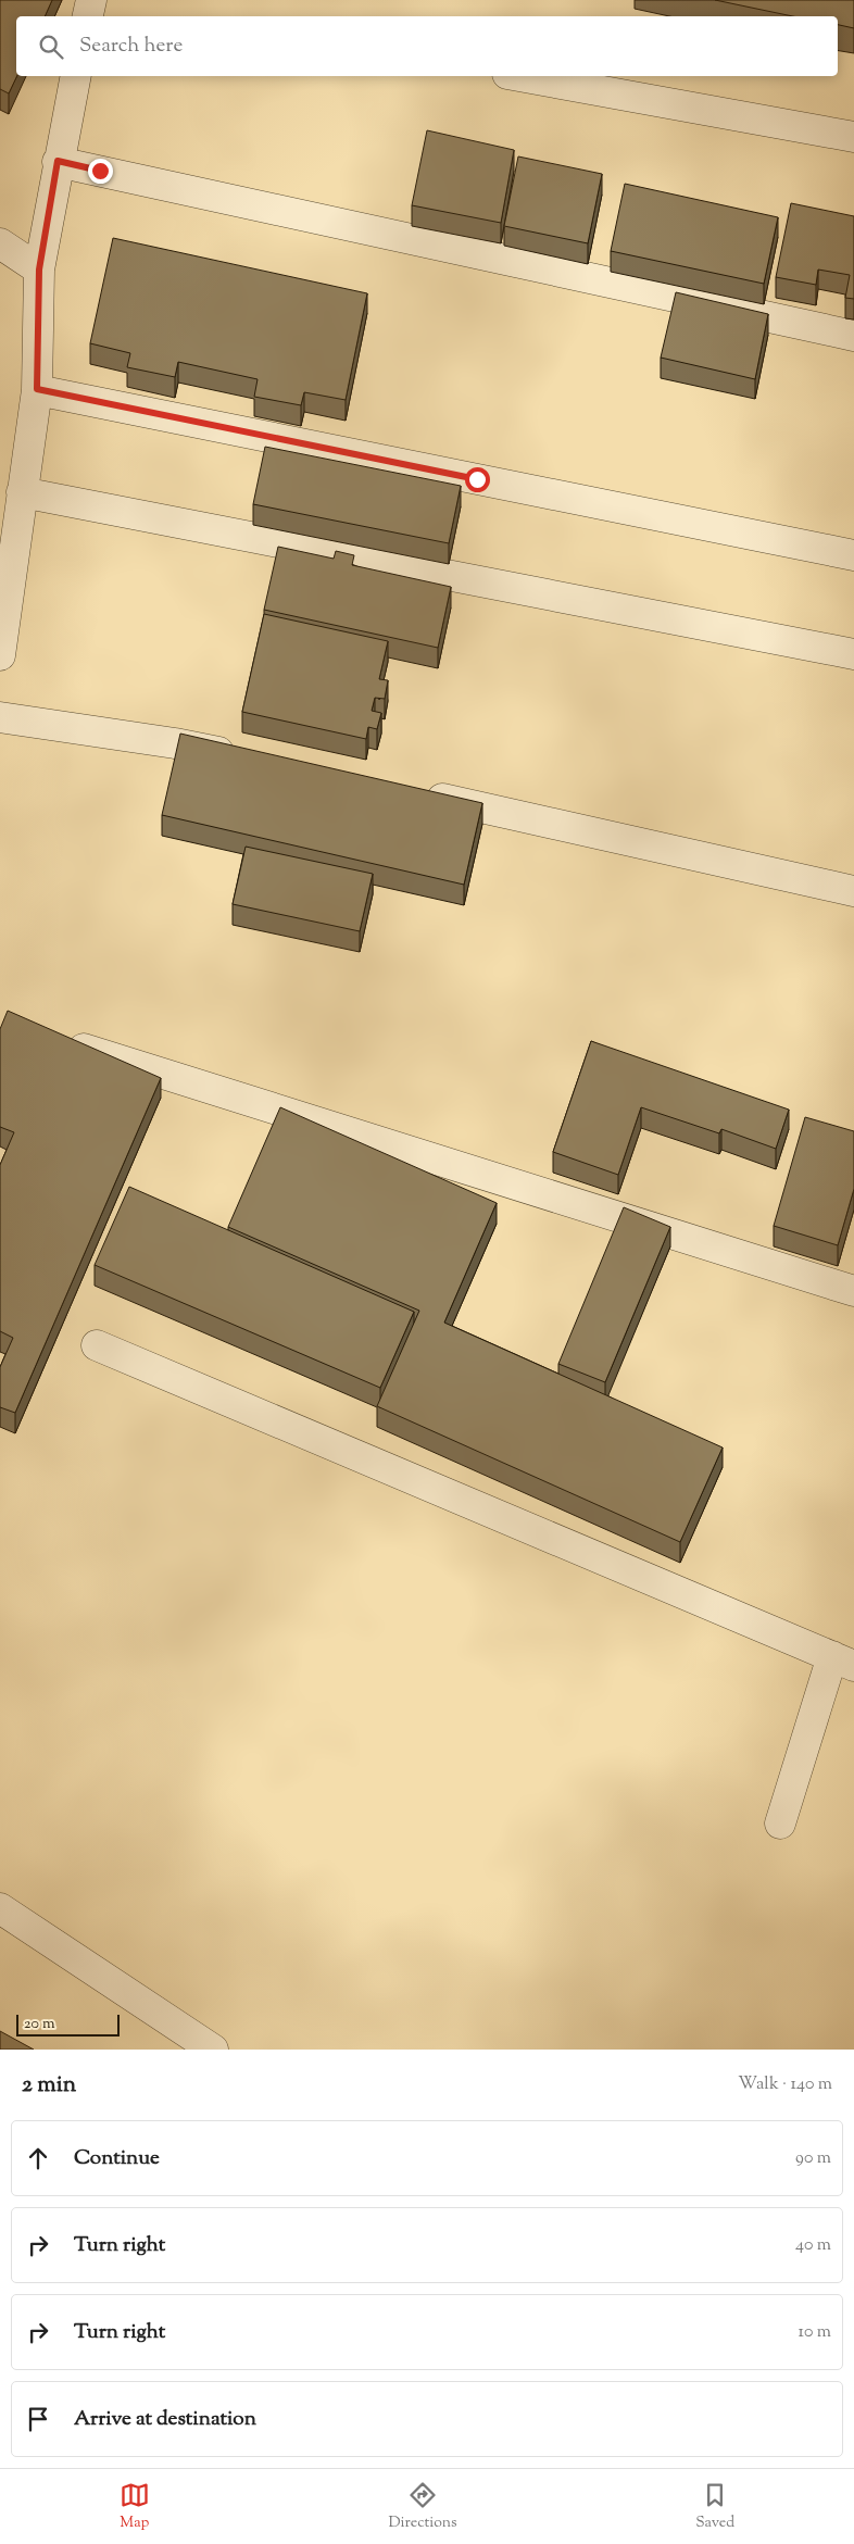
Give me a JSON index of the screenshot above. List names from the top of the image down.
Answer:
{
  "scale_bar": "20 m",
  "page": {
    "search": "Search here",
    "scale": "20 m",
    "heading": ["2 min", "Walk · 140 m"],
    "list": [
      ["Continue", "90 m"],
      ["Turn right", "40 m"],
      ["Turn right", "10 m"],
      "Arrive at destination"
    ],
    "nav": ["Map", "Directions", "Saved"]
  }
}
